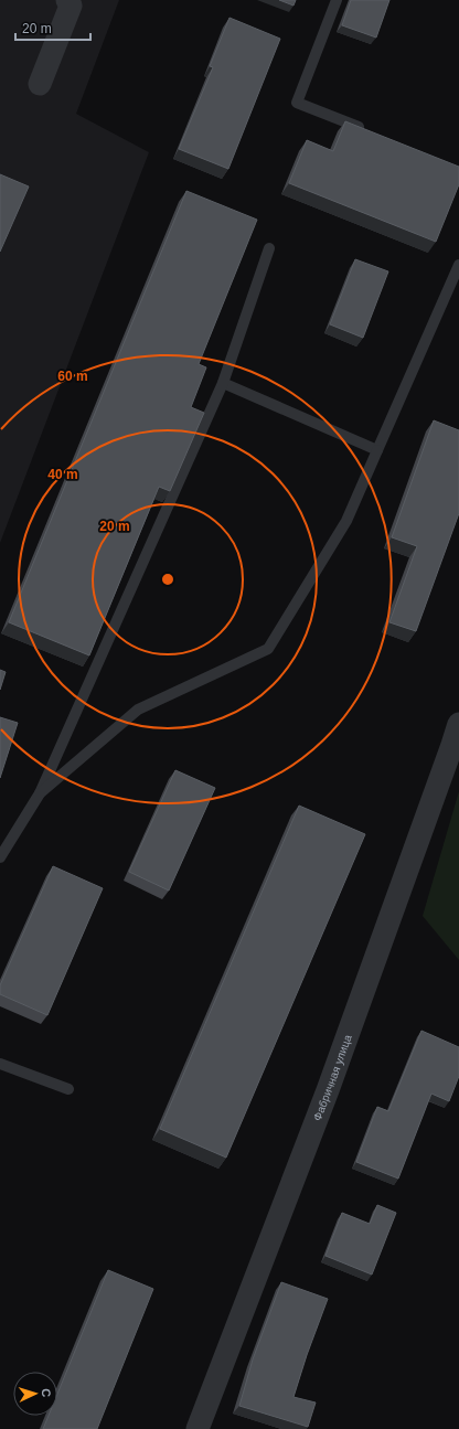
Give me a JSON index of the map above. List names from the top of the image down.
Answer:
{
  "streets": {
    "street": ["Фабричная улица"]
  },
  "scale_bar": "20 m",
  "north": "right",
  "rings": ["60 m", "40 m", "20 m"]
}
